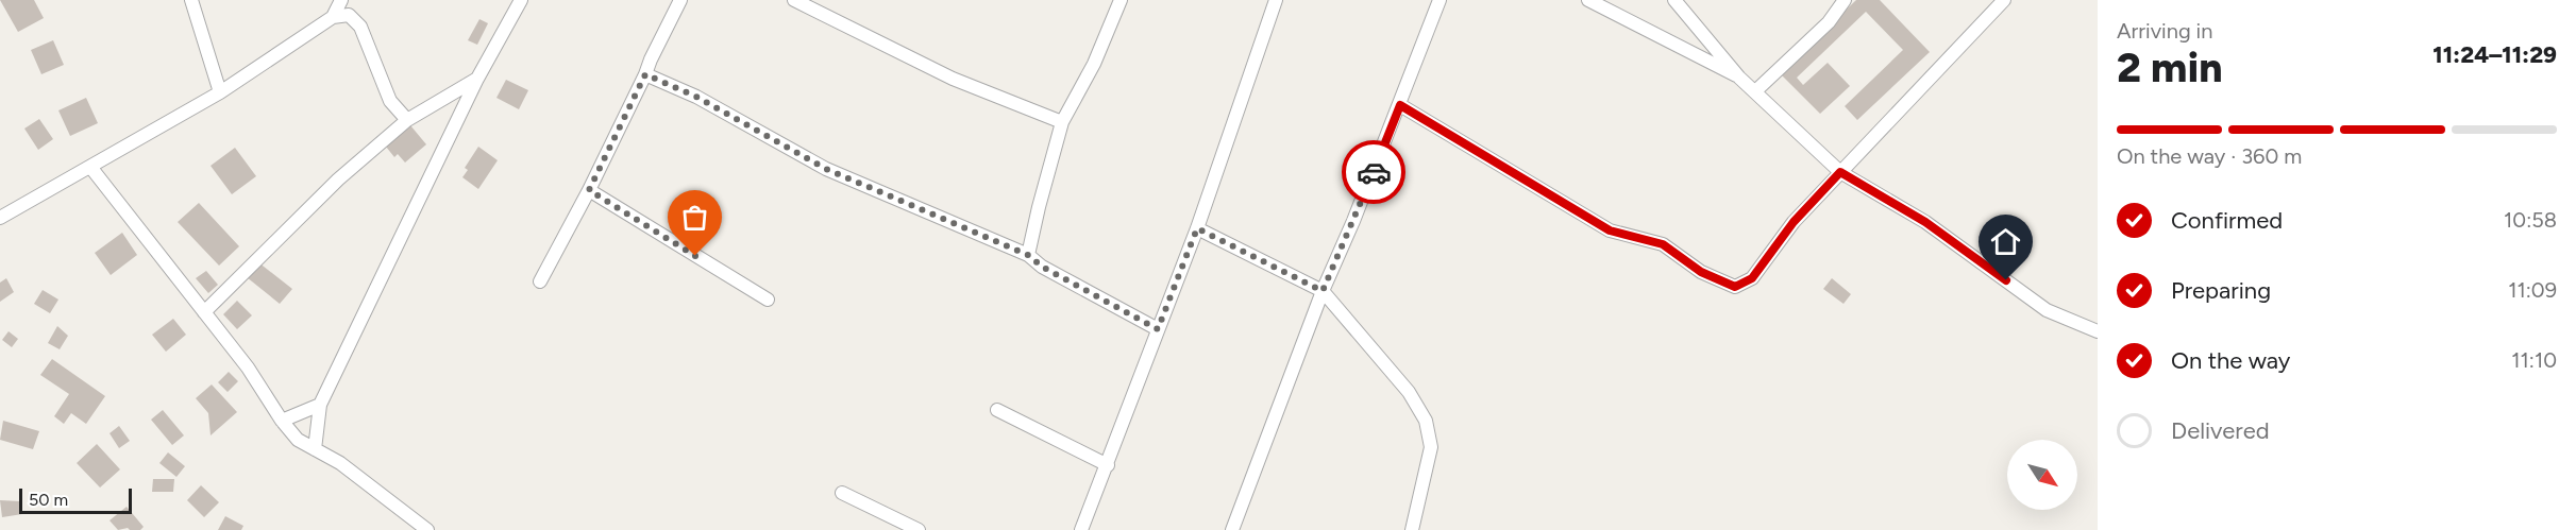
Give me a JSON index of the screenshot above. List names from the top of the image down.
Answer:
{
  "scale_bar": "50 m",
  "north": "bottom right",
  "page": {
    "heading": ["2 min", "Arriving in", "11:24–11:29"],
    "bar": "On the way · 360 m",
    "list": [
      ["Confirmed", "10:58"],
      ["Preparing", "11:09"],
      ["On the way", "11:10"],
      "Delivered"
    ],
    "scale": "50 m"
  }
}
